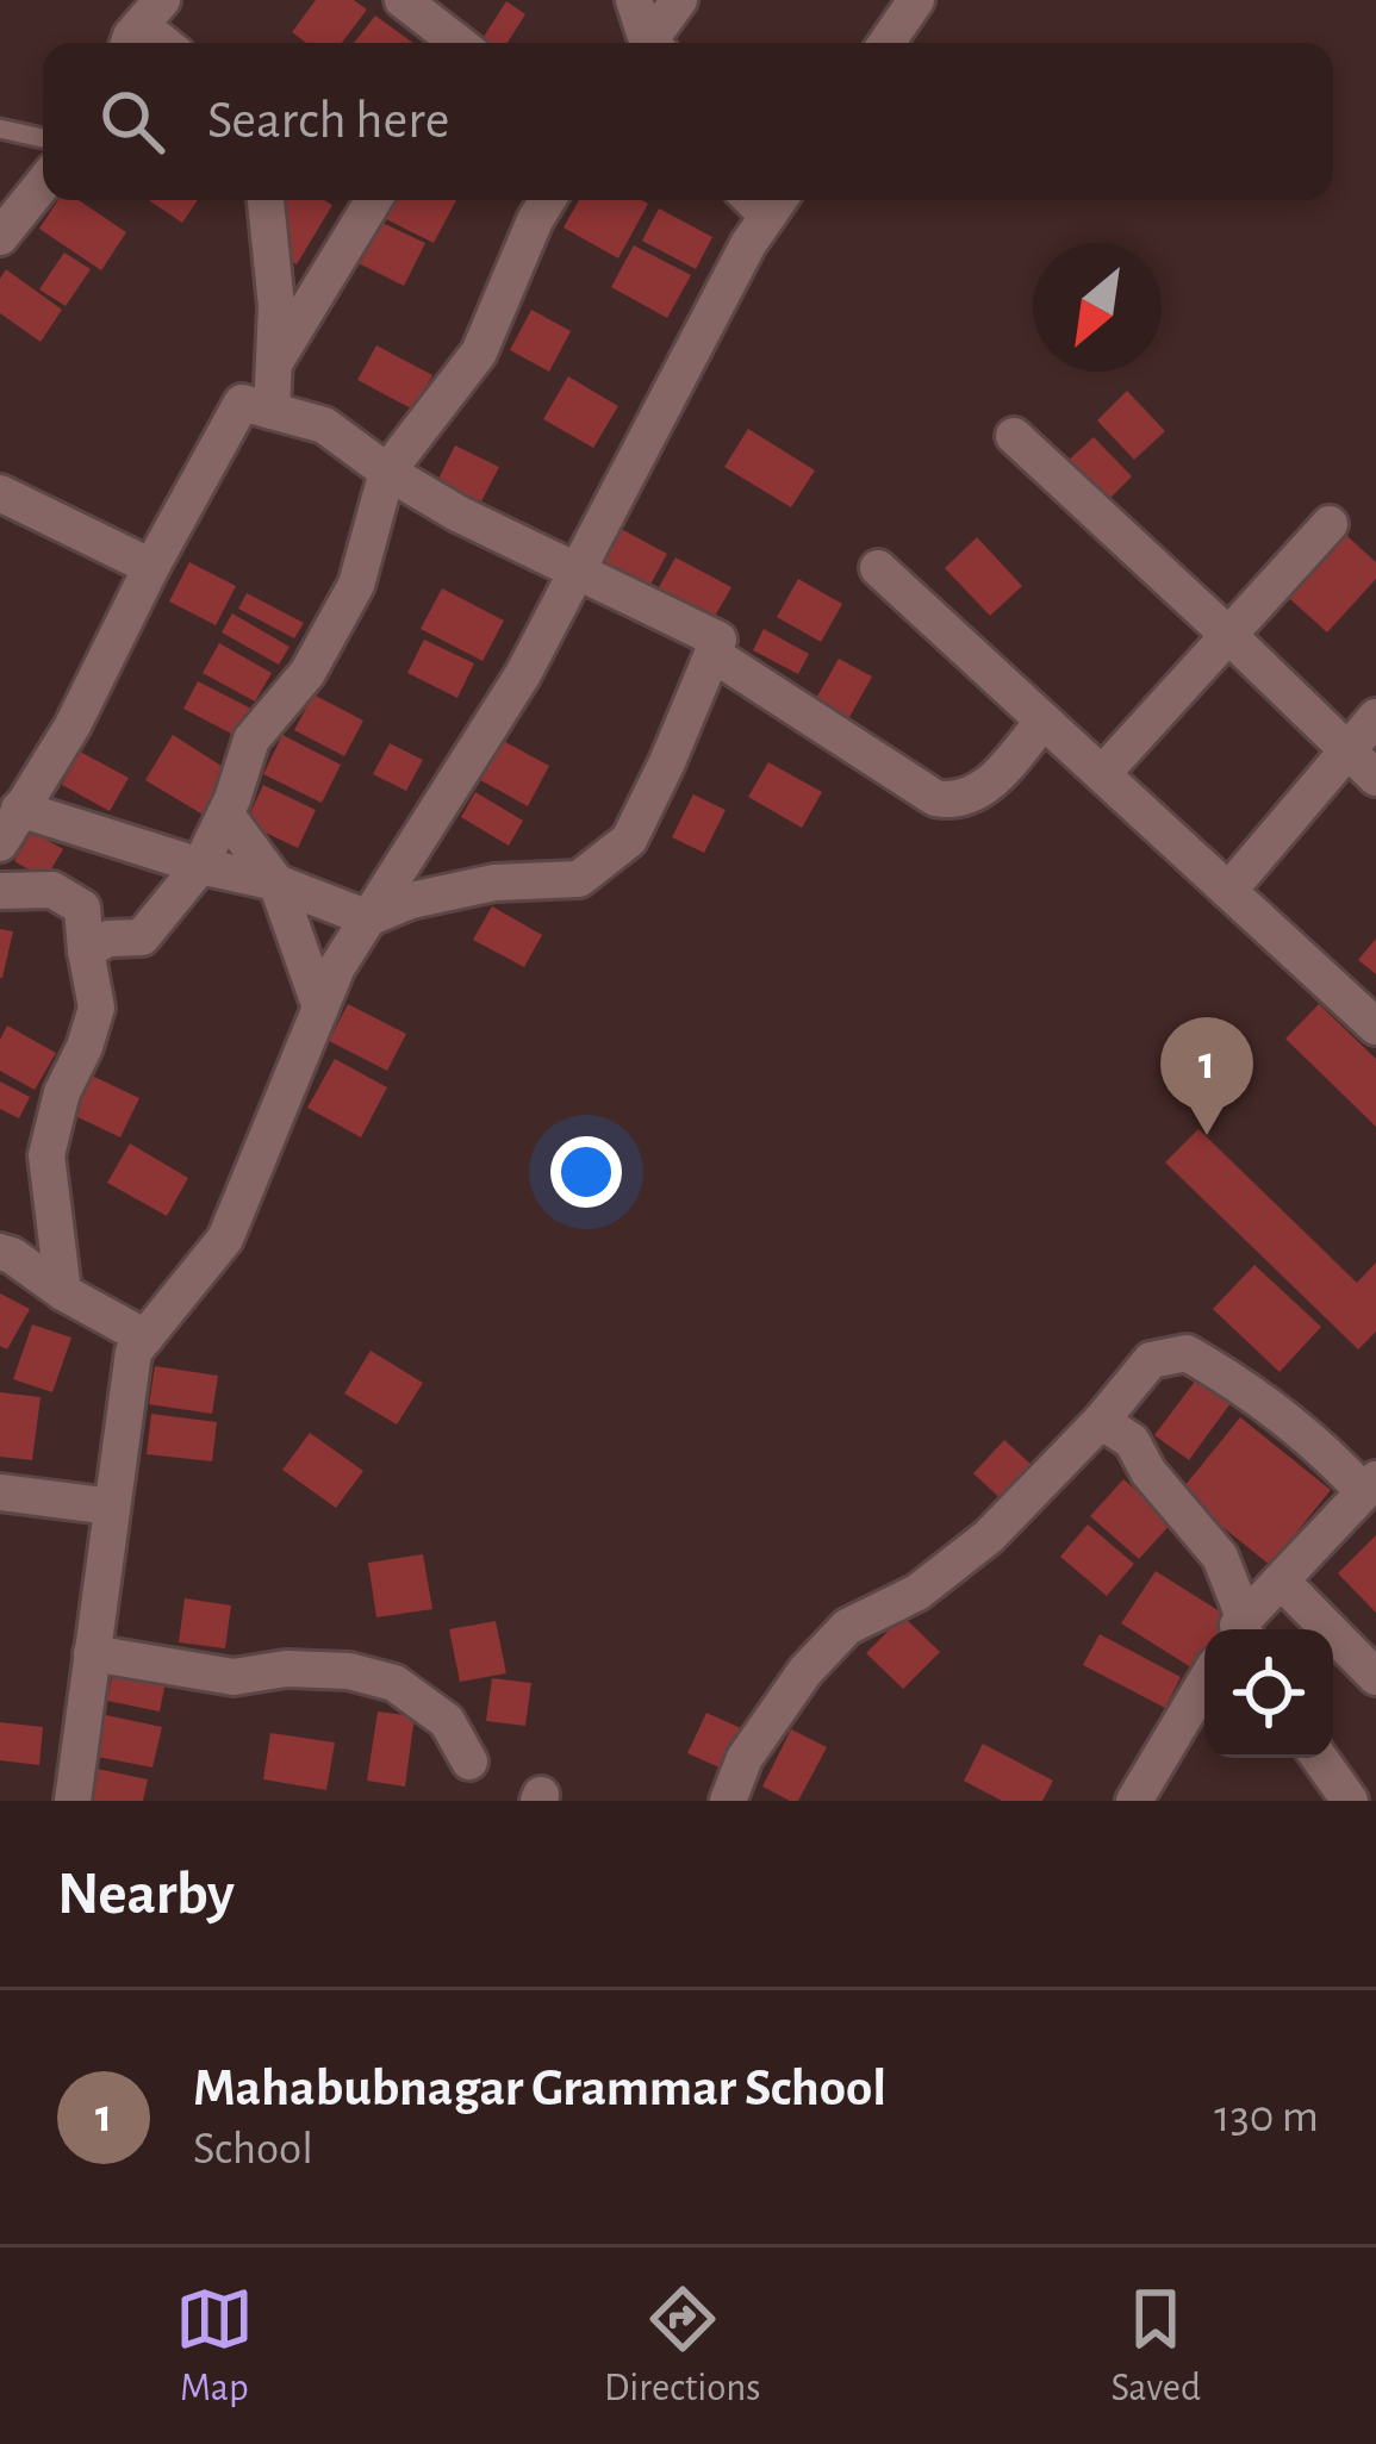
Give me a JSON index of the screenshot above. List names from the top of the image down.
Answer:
{
  "north": "bottom left",
  "page": {
    "search": "Search here",
    "pins": "1",
    "heading": "Nearby",
    "list": [
      {
        "mark": "1",
        "name": "Mahabubnagar Grammar School",
        "note": "School",
        "value": "130 m"
      }
    ],
    "nav": ["Map", "Directions", "Saved"]
  }
}
